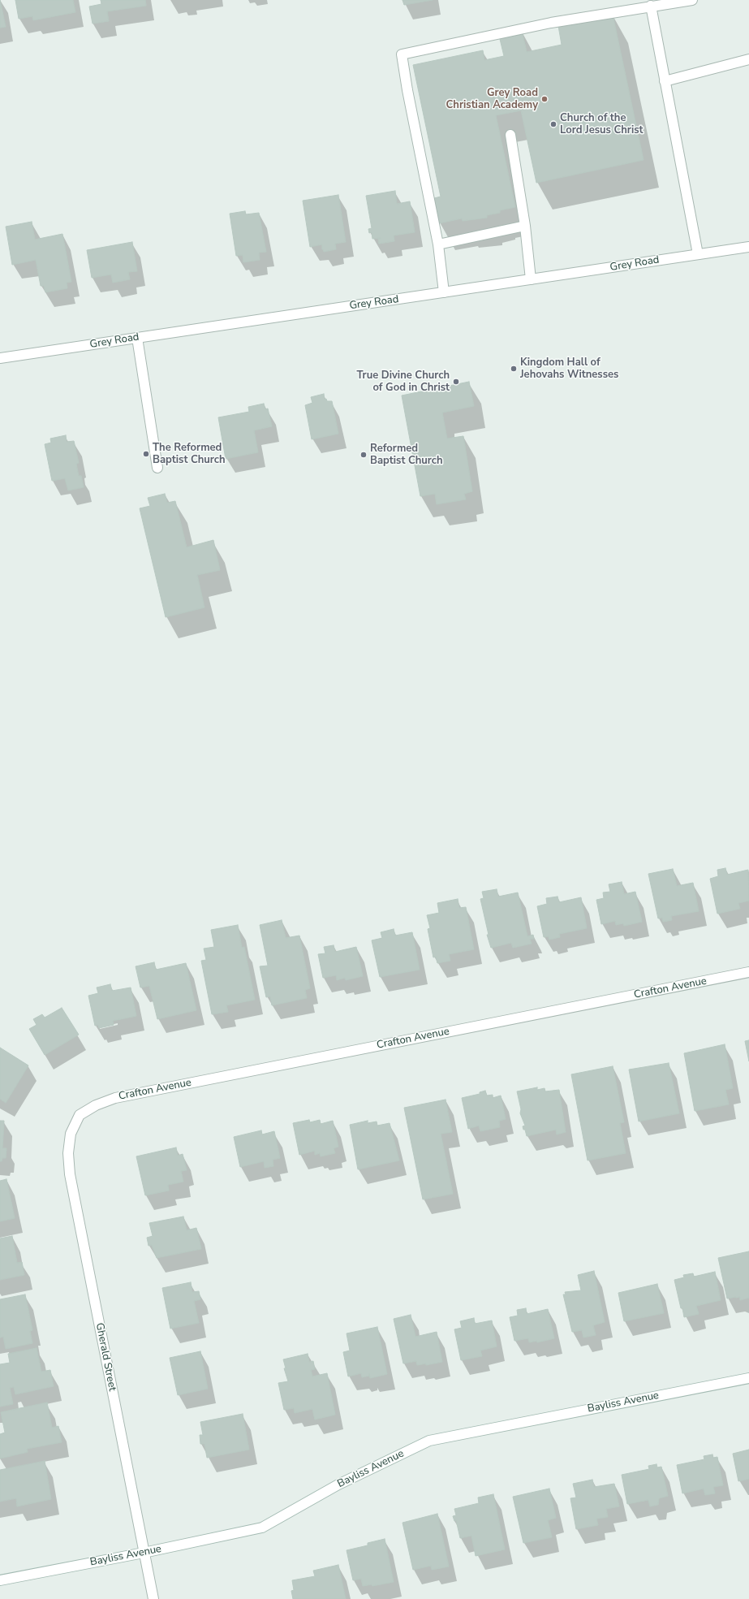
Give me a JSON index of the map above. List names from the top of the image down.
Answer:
{
  "streets": {
    "street": [
      "Grey Road",
      "Crafton Avenue",
      "Gherald Street",
      "Bayliss Avenue"
    ]
  },
  "crossings": [
    ["Crafton Avenue", "Gherald Street"],
    ["Gherald Street", "Bayliss Avenue"]
  ],
  "places": [
    "Grey Road Christian Academy",
    "Church of the Lord Jesus Christ",
    "Kingdom Hall of Jehovahs Witnesses",
    "True Divine Church of God in Christ",
    "The Reformed Baptist Church",
    "Reformed Baptist Church"
  ]
}
